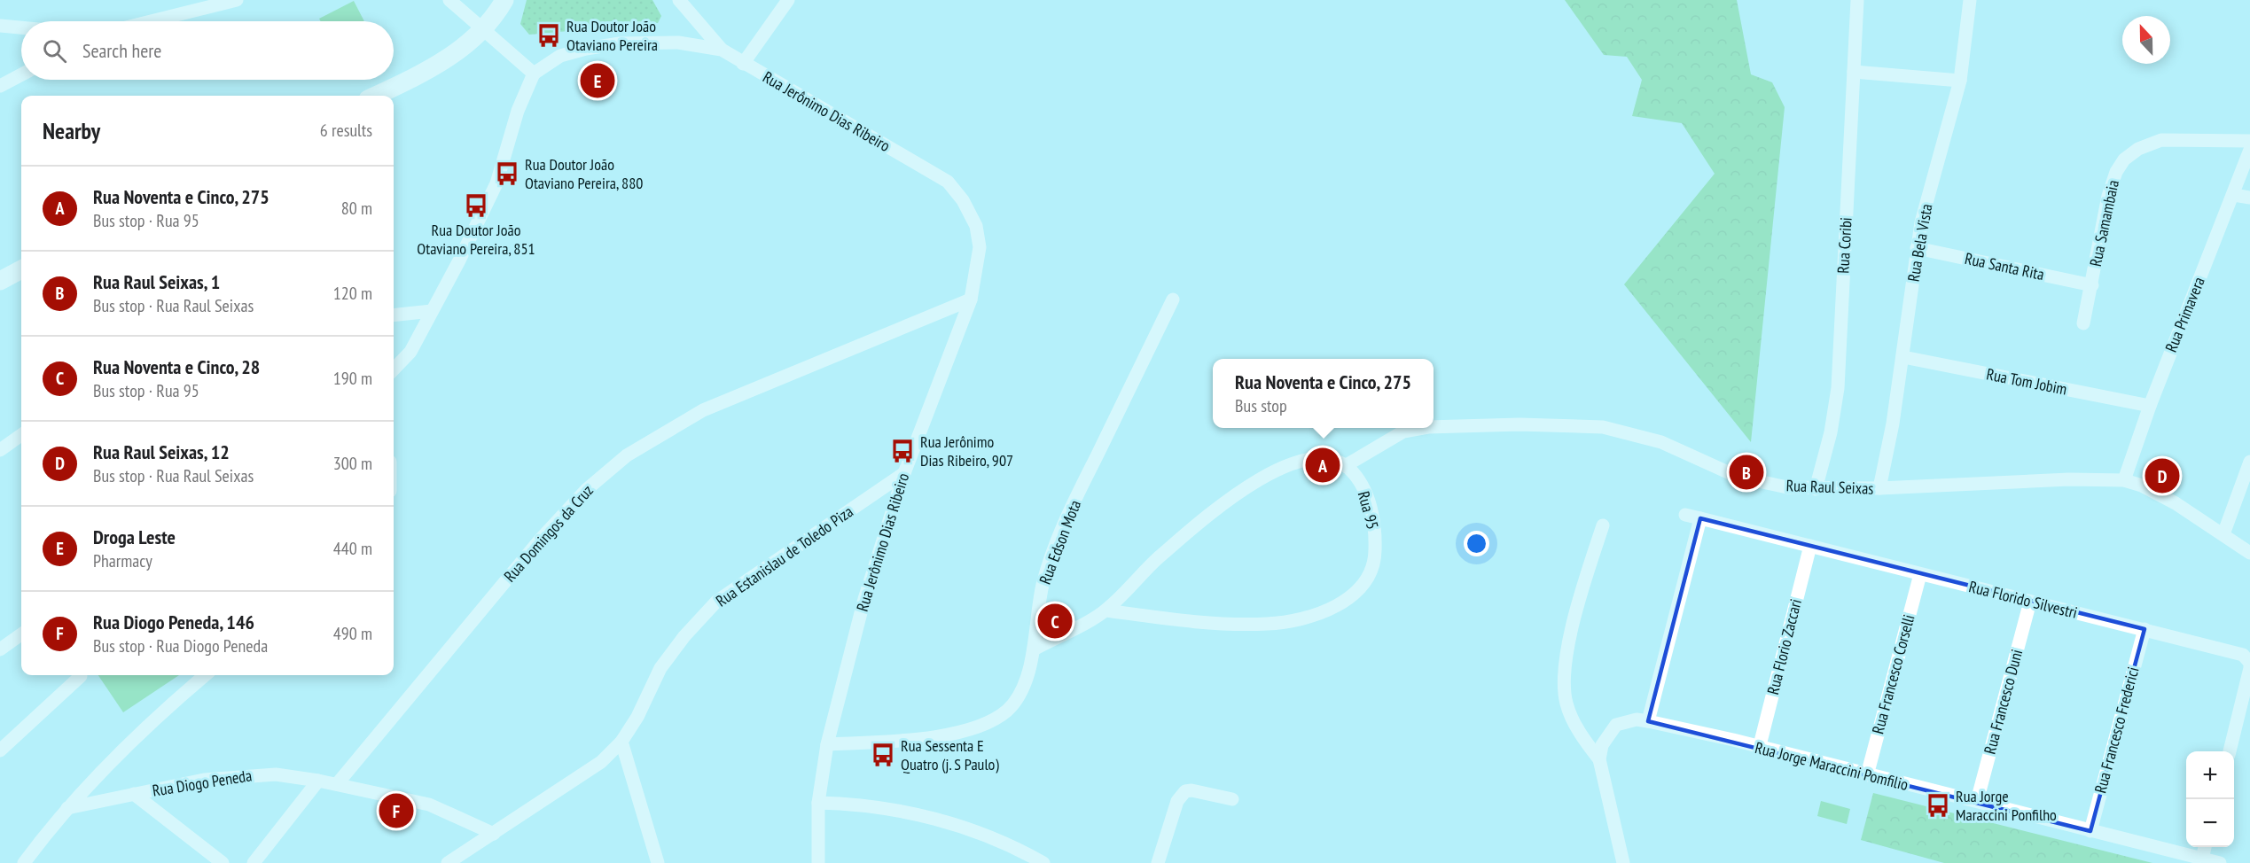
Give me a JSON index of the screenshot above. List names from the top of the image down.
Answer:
{
  "streets": {
    "street": [
      "Rua Jerônimo Dias Ribeiro",
      "Rua Samambaia",
      "Rua Bela Vista",
      "Rua Coribi",
      "Rua Santa Rita",
      "Rua Primavera",
      "Rua Tom Jobim",
      "Rua Raul Seixas",
      "Rua 95",
      "Rua Domingos da Cruz",
      "Rua Edson Mota",
      "Rua Estanislau de Toledo Piza",
      "Rua Florido Silvestri",
      "Rua Florio Zaccari",
      "Rua Francesco Corselli",
      "Rua Francesco Duni",
      "Rua Francesco Frederici",
      "Rua Jorge Maraccini Pomfilio",
      "Rua Diogo Peneda"
    ]
  },
  "crossings": [
    ["Rua Jerônimo Dias Ribeiro", "Rua Domingos da Cruz"],
    ["Rua Jerônimo Dias Ribeiro", "Rua Edson Mota"],
    ["Rua Jerônimo Dias Ribeiro", "Rua Estanislau de Toledo Piza"],
    ["Rua Samambaia", "Rua Santa Rita"],
    ["Rua Bela Vista", "Rua Santa Rita"],
    ["Rua Bela Vista", "Rua Tom Jobim"],
    ["Rua Bela Vista", "Rua Raul Seixas"],
    ["Rua Coribi", "Rua Raul Seixas"],
    ["Rua Primavera", "Rua Tom Jobim"],
    ["Rua Primavera", "Rua Raul Seixas"],
    ["Rua Raul Seixas", "Rua 95"],
    ["Rua Domingos da Cruz", "Rua Diogo Peneda"],
    ["Rua Estanislau de Toledo Piza", "Rua Diogo Peneda"],
    ["Rua Florido Silvestri", "Rua Florio Zaccari"],
    ["Rua Florido Silvestri", "Rua Francesco Corselli"],
    ["Rua Florido Silvestri", "Rua Francesco Duni"],
    ["Rua Florido Silvestri", "Rua Francesco Frederici"],
    ["Rua Florio Zaccari", "Rua Jorge Maraccini Pomfilio"],
    ["Rua Francesco Corselli", "Rua Jorge Maraccini Pomfilio"],
    ["Rua Francesco Duni", "Rua Jorge Maraccini Pomfilio"],
    ["Rua Francesco Frederici", "Rua Jorge Maraccini Pomfilio"]
  ],
  "places": {
    "bus stop": [
      "Rua Doutor João Otaviano Pereira",
      "Rua Doutor João Otaviano Pereira, 880",
      "Rua Doutor João Otaviano Pereira, 851",
      "Rua Jerônimo Dias Ribeiro, 907",
      "Rua Sessenta E Quatro (j. S Paulo)",
      "Rua Jorge Maraccini Ponfilho"
    ]
  },
  "north": "top",
  "page": {
    "search": "Search here",
    "pins": [
      "E",
      "A",
      "B",
      "D",
      "C",
      "F"
    ],
    "heading": ["Nearby", "6 results"],
    "list": [
      {
        "mark": "A",
        "name": "Rua Noventa e Cinco, 275",
        "note": "Bus stop · Rua 95",
        "value": "80 m"
      },
      {
        "mark": "B",
        "name": "Rua Raul Seixas, 1",
        "note": "Bus stop · Rua Raul Seixas",
        "value": "120 m"
      },
      {
        "mark": "C",
        "name": "Rua Noventa e Cinco, 28",
        "note": "Bus stop · Rua 95",
        "value": "190 m"
      },
      {
        "mark": "D",
        "name": "Rua Raul Seixas, 12",
        "note": "Bus stop · Rua Raul Seixas",
        "value": "300 m"
      },
      {
        "mark": "E",
        "name": "Droga Leste",
        "note": "Pharmacy",
        "value": "440 m"
      },
      {
        "mark": "F",
        "name": "Rua Diogo Peneda, 146",
        "note": "Bus stop · Rua Diogo Peneda",
        "value": "490 m"
      }
    ],
    "popup": ["Rua Noventa e Cinco, 275", "Bus stop"],
    "map_buttons": ["+", "−"]
  }
}
